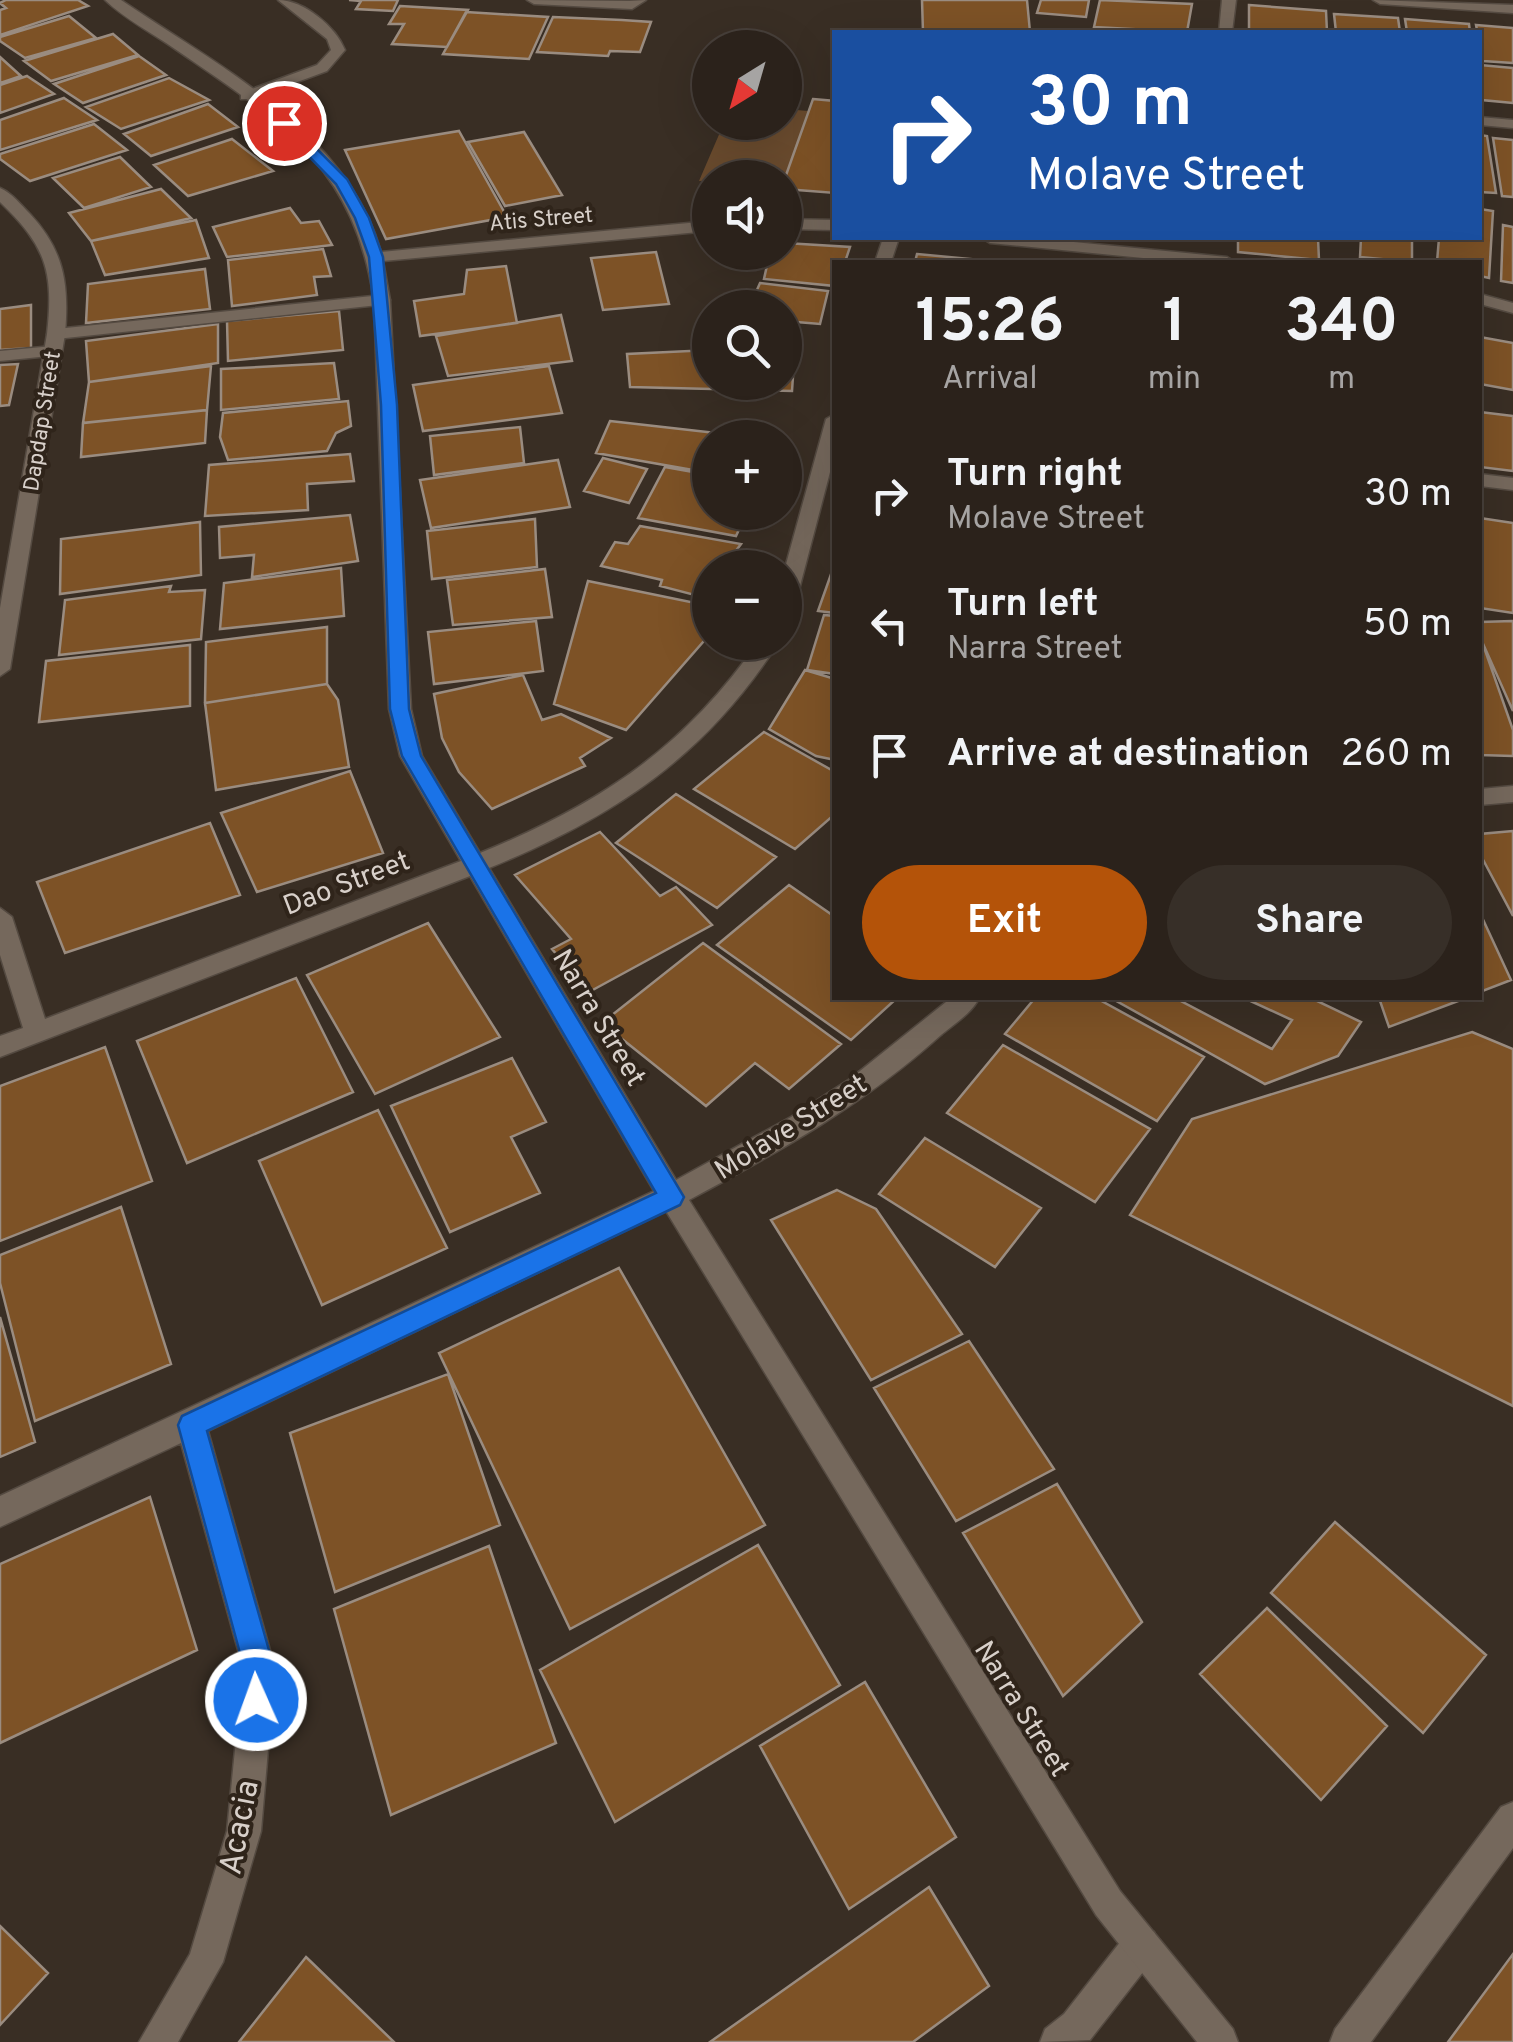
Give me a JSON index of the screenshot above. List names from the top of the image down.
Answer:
{
  "streets": {
    "street": [
      "Atis Street",
      "Dapdap Street",
      "Dao Street",
      "Narra Street",
      "Molave Street",
      "Acacia"
    ]
  },
  "crossings": [
    ["Atis Street", "Narra Street"],
    ["Dao Street", "Narra Street"],
    ["Narra Street", "Molave Street"],
    ["Molave Street", "Acacia"]
  ],
  "north": "bottom left",
  "page": {
    "map_buttons": ["+", "−"],
    "turn": ["30 m", "Molave Street"],
    "eta": [
      "15:26",
      "Arrival",
      "1",
      "min",
      "340",
      "m"
    ],
    "list": [
      {
        "name": "Turn right",
        "note": "Molave Street",
        "value": "30 m"
      },
      {
        "name": "Turn left",
        "note": "Narra Street",
        "value": "50 m"
      },
      {
        "name": "Arrive at destination",
        "value": "260 m"
      }
    ],
    "buttons": ["Exit", "Share"]
  }
}
